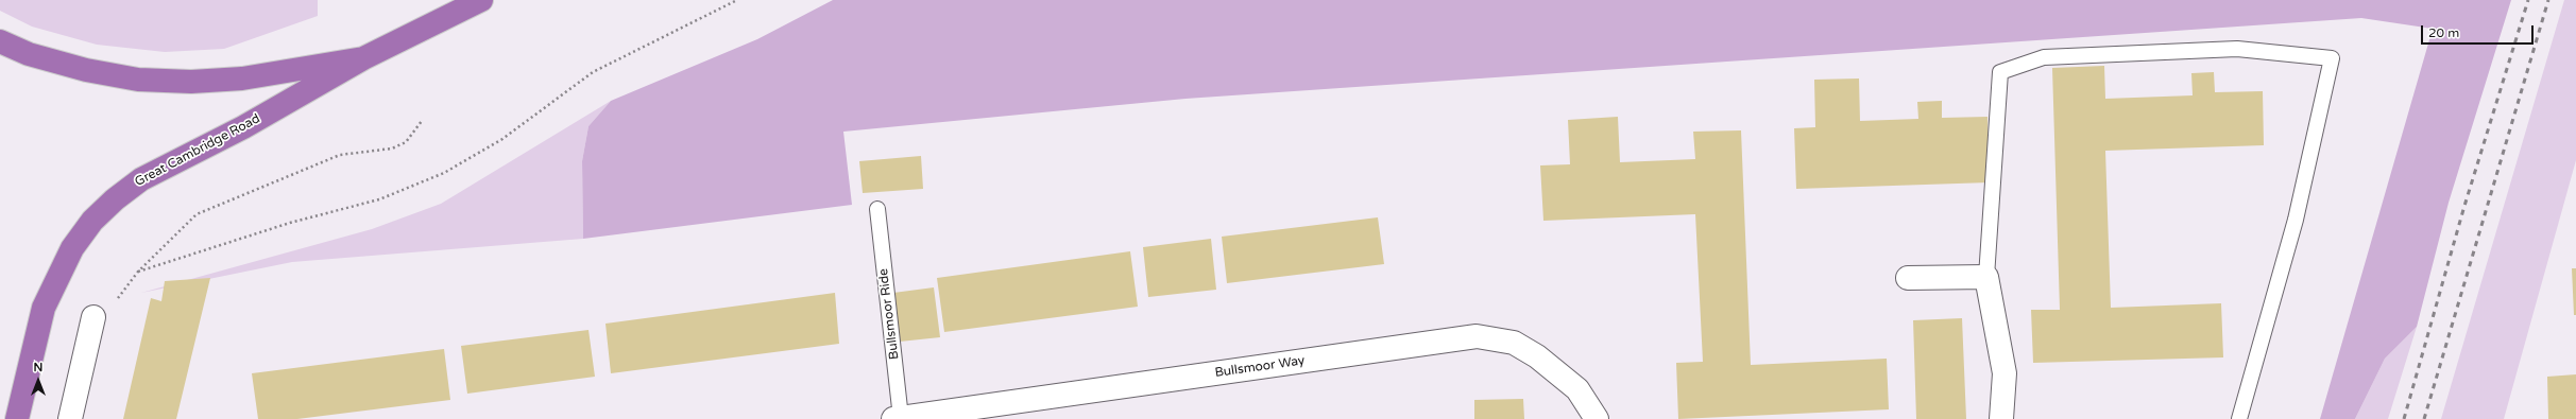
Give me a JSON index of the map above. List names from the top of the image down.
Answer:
{
  "streets": {
    "highway": ["Great Cambridge Road"],
    "street": ["Bullsmoor Way"],
    "lane": ["Bullsmoor Ride"]
  },
  "crossings": [
    ["Bullsmoor Ride", "Bullsmoor Way"]
  ],
  "scale_bar": "20 m",
  "north": "top"
}
